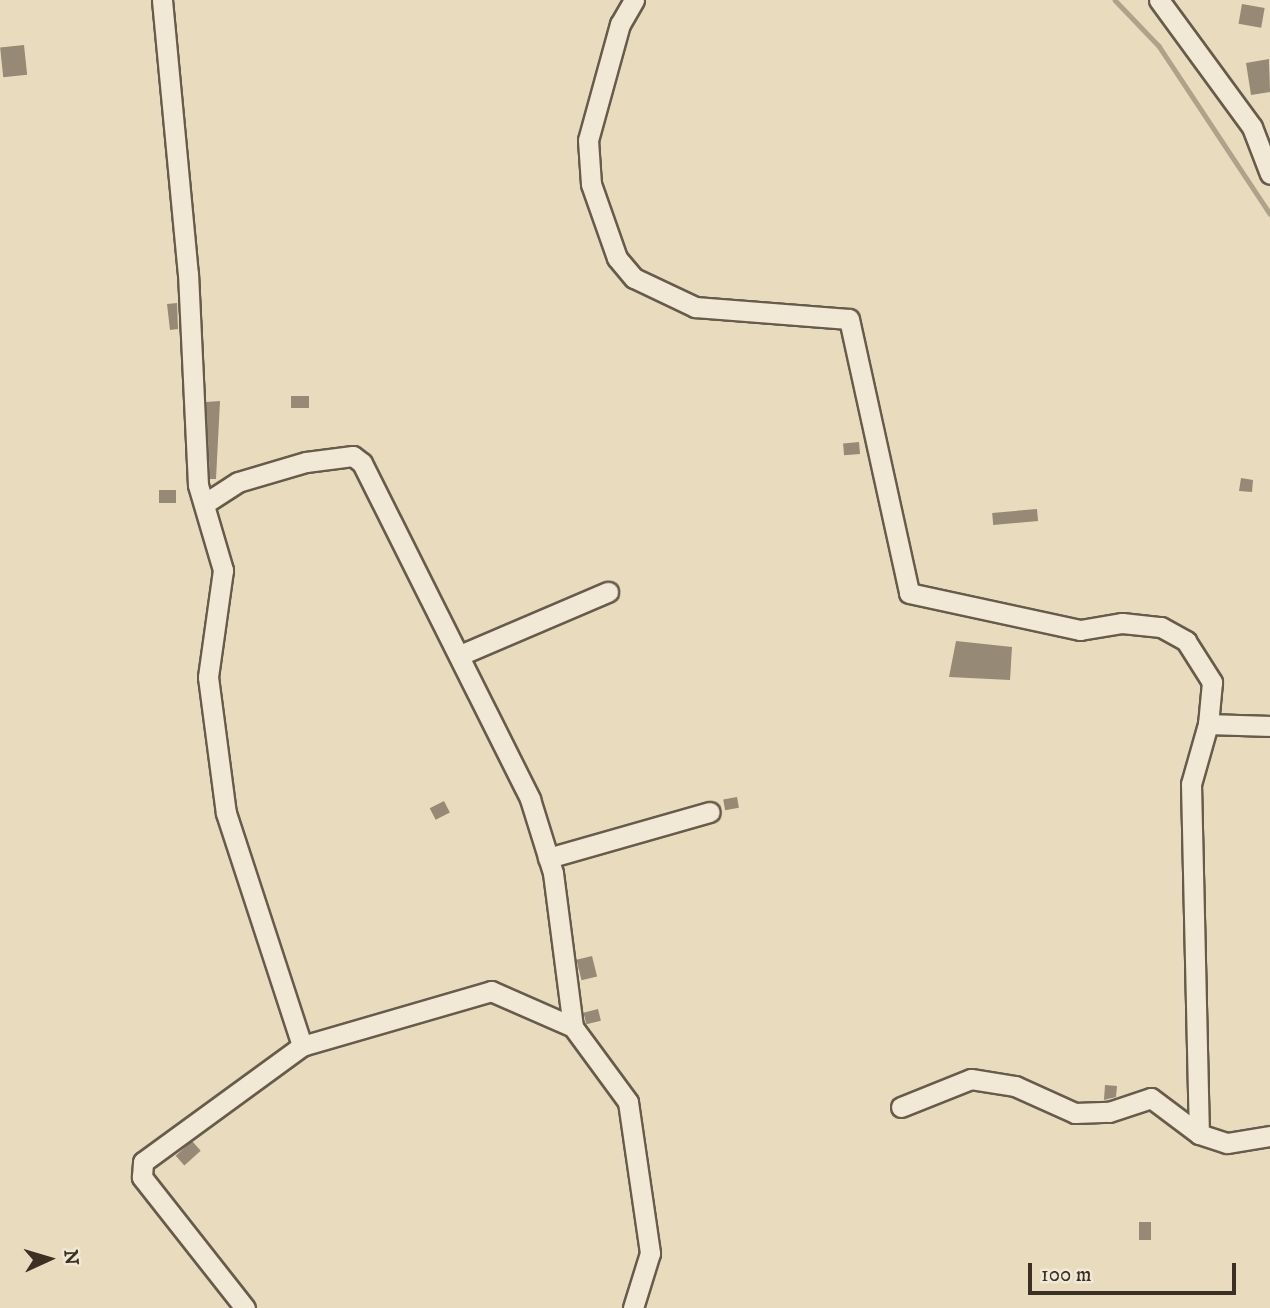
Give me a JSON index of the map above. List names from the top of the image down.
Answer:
{
  "scale_bar": "100 m",
  "north": "right"
}
